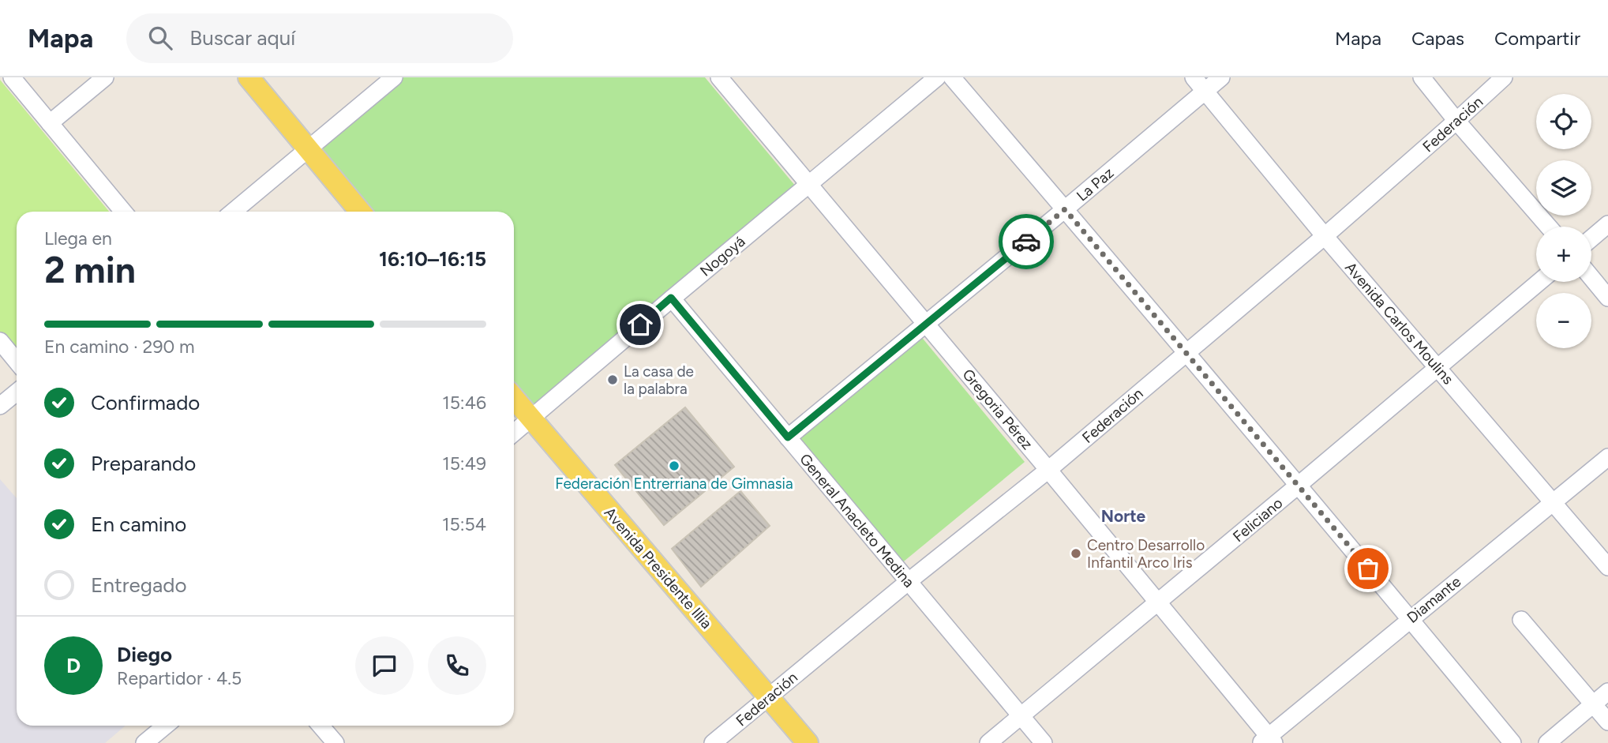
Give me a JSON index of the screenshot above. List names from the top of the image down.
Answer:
{
  "streets": {
    "main road": ["Avenida Presidente Illia"],
    "street": [
      "Federación",
      "La Paz",
      "Nogoyá",
      "Avenida Carlos Moulins",
      "Gregoria Pérez",
      "Feliciano",
      "General Anacleto Medina",
      "Diamante"
    ]
  },
  "crossings": [
    ["Federación", "Avenida Carlos Moulins"],
    ["Federación", "Gregoria Pérez"],
    ["Federación", "General Anacleto Medina"],
    ["Federación", "Avenida Presidente Illia"],
    ["La Paz", "Avenida Carlos Moulins"],
    ["La Paz", "Gregoria Pérez"],
    ["La Paz", "General Anacleto Medina"],
    ["Nogoyá", "Gregoria Pérez"],
    ["Nogoyá", "General Anacleto Medina"],
    ["Nogoyá", "Avenida Presidente Illia"],
    ["Avenida Carlos Moulins", "Feliciano"],
    ["Avenida Carlos Moulins", "Diamante"],
    ["Gregoria Pérez", "Feliciano"],
    ["Gregoria Pérez", "Diamante"],
    ["Feliciano", "General Anacleto Medina"]
  ],
  "districts": ["Norte"],
  "places": ["La casa de la palabra", "Federación Entrerriana de Gimnasia", "Centro Desarrollo Infantil Arco Iris"],
  "page": {
    "header": "Mapa",
    "search": "Buscar aquí",
    "nav": ["Mapa", "Capas", "Compartir"],
    "map_buttons": ["+", "−"],
    "heading": ["2 min", "Llega en", "16:10–16:15"],
    "panel": ["Diego", "Repartidor · 4.5"],
    "bar": "En camino · 290 m",
    "list": [
      ["Confirmado", "15:46"],
      ["Preparando", "15:49"],
      ["En camino", "15:54"],
      "Entregado"
    ],
    "round": "D"
  }
}
